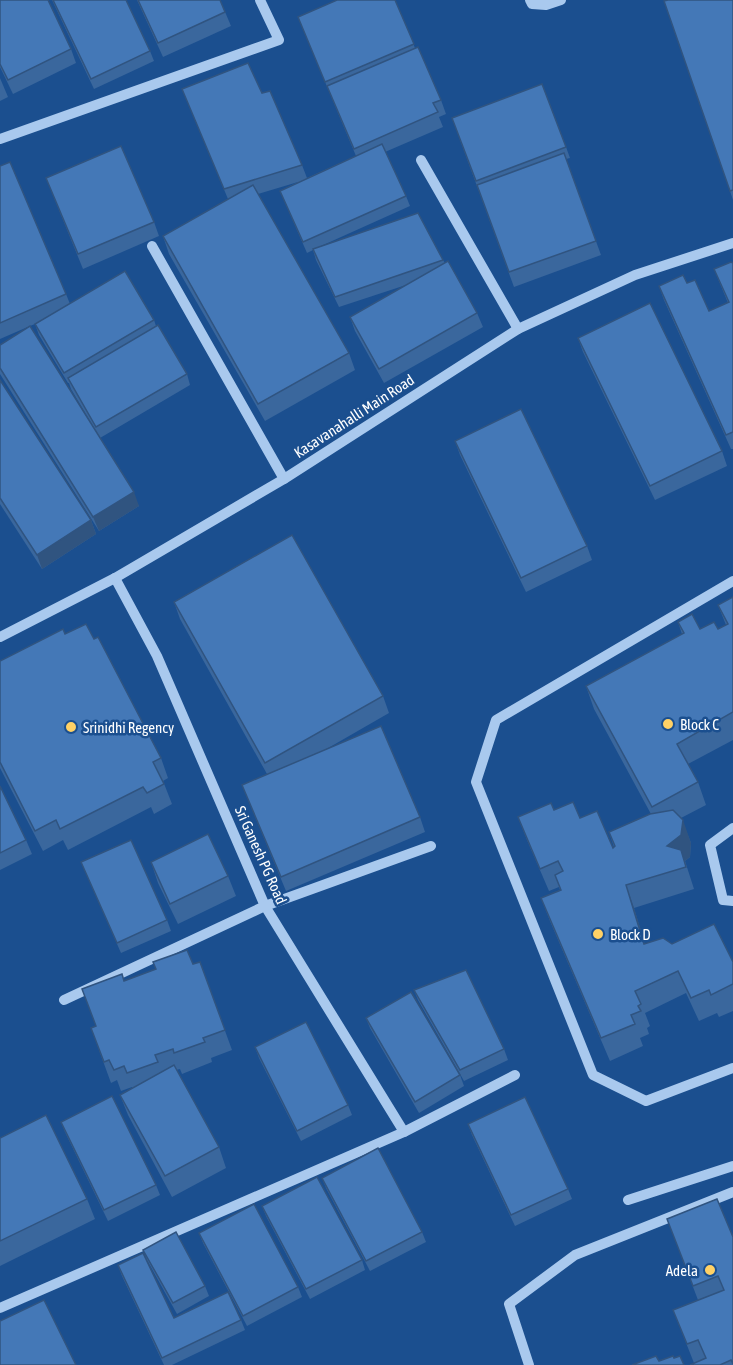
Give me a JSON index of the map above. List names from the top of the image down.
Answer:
{
  "streets": {
    "street": ["Kasavanahalli Main Road", "Sri Ganesh PG Road"]
  },
  "crossings": [
    ["Kasavanahalli Main Road", "Sri Ganesh PG Road"]
  ],
  "places": [
    "Block C",
    "Srinidhi Regency",
    "Block D",
    "Adela"
  ]
}
